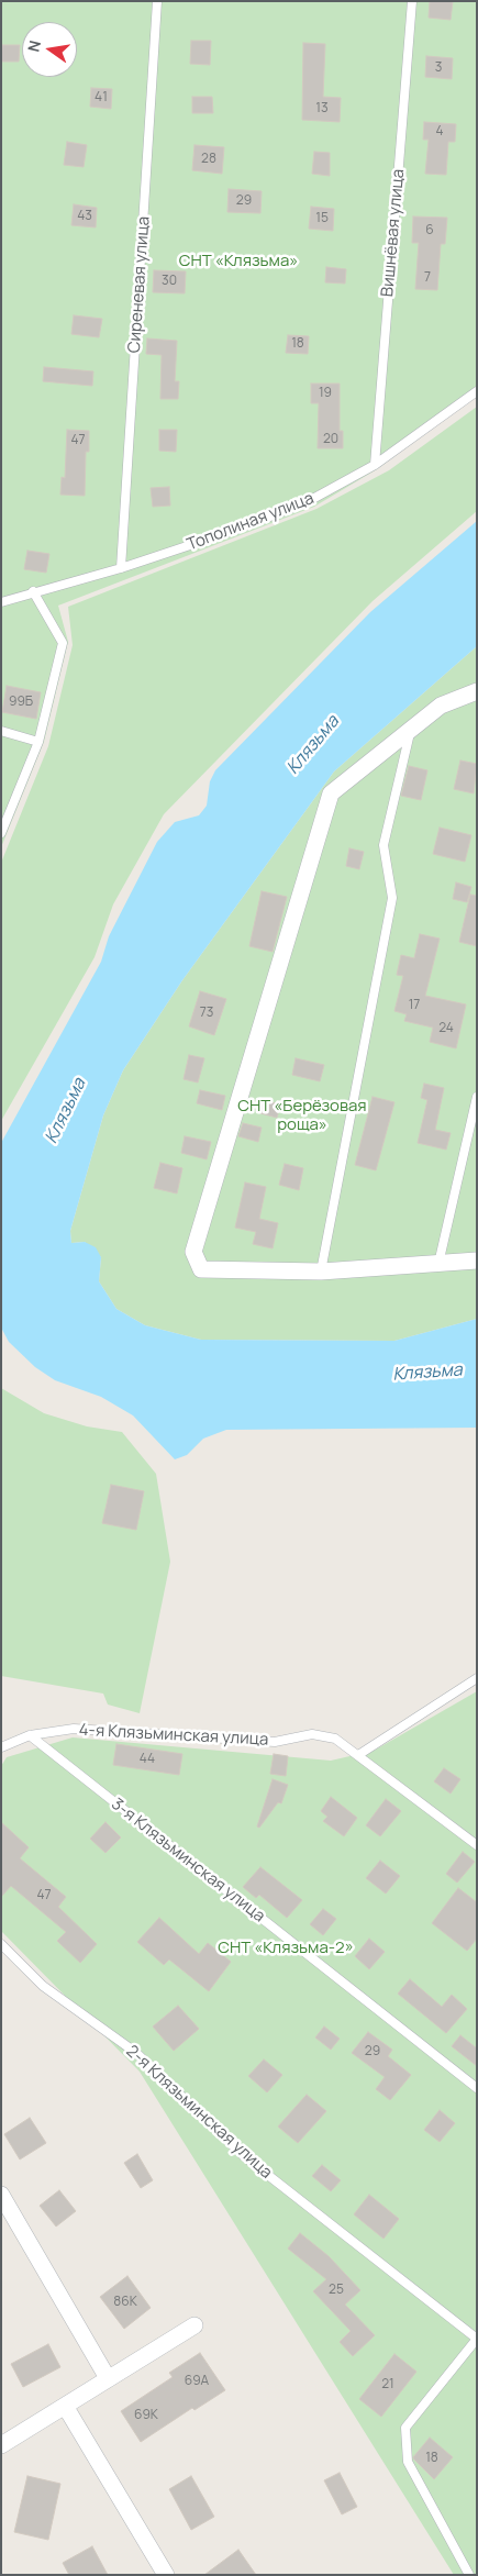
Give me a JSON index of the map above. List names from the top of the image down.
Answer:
{
  "streets": {
    "lane": [
      "Вишнёвая улица",
      "Сиреневая улица",
      "Тополиная улица",
      "4-я Клязьминская улица",
      "3-я Клязьминская улица",
      "2-я Клязьминская улица"
    ]
  },
  "crossings": [
    ["Вишнёвая улица", "Тополиная улица"],
    ["Сиреневая улица", "Тополиная улица"],
    ["4-я Клязьминская улица", "3-я Клязьминская улица"]
  ],
  "water": ["Клязьма"],
  "parks": ["СНТ «Клязьма»", "СНТ «Берёзовая роща»", "СНТ «Клязьма-2»"],
  "house_numbers": [
    "3",
    "41",
    "13",
    "4",
    "28",
    "29",
    "43",
    "15",
    "6",
    "7",
    "30",
    "18",
    "19",
    "20",
    "47",
    "99Б",
    "17",
    "73",
    "24",
    "44",
    "47",
    "29",
    "25",
    "86К",
    "69А",
    "21",
    "69К",
    "18"
  ],
  "north": "left"
}
